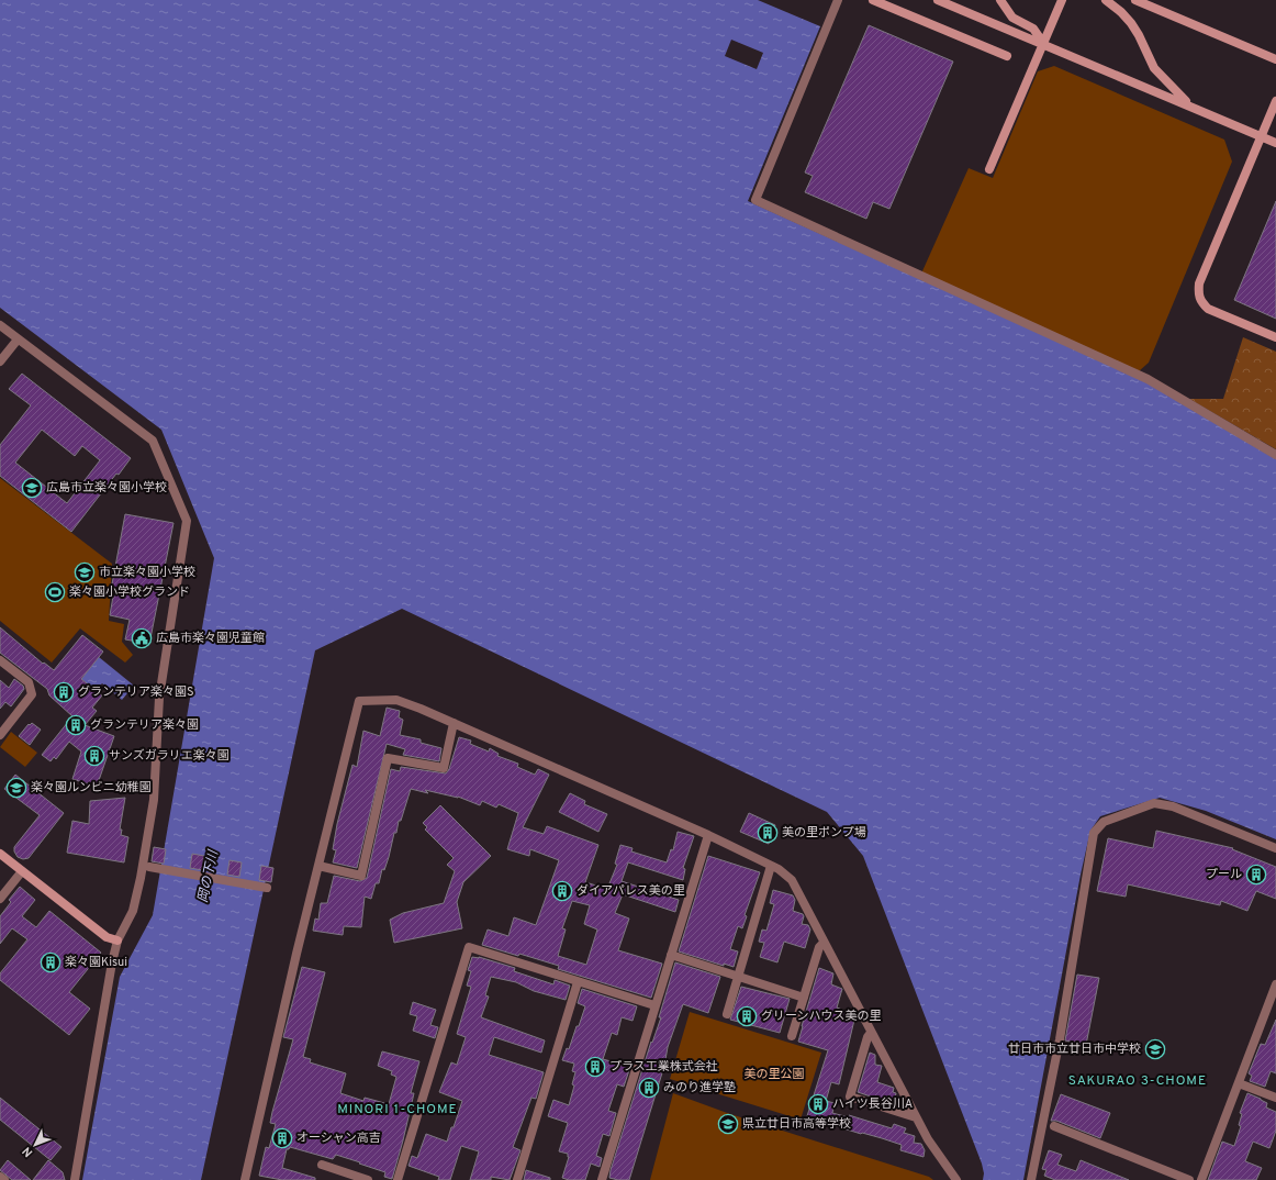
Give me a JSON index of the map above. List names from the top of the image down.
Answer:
{
  "districts": ["SAKURAO 3-CHOME", "MINORI 1-CHOME"],
  "water": ["岡の下川"],
  "parks": ["美の里公園"],
  "places": {
    "school or university": [
      "広島市立楽々園小学校",
      "市立楽々園小学校",
      "楽々園ルンビニ幼稚園",
      "廿日市市立廿日市中学校",
      "県立廿日市高等学校"
    ],
    "sports": ["楽々園小学校グランド"],
    "public building": ["広島市楽々園児童館"],
    "building": [
      "グランテリア楽々園S",
      "グランテリア楽々園",
      "サンズガラリエ楽々園",
      "美の里ポンプ場",
      "プール",
      "ダイアパレス美の里",
      "楽々園Kisui",
      "グリーンハウス美の里",
      "プラス工業株式会社",
      "みのり進学塾",
      "ハイツ長谷川A",
      "オーシャン高吉"
    ]
  },
  "north": "bottom left"
}
